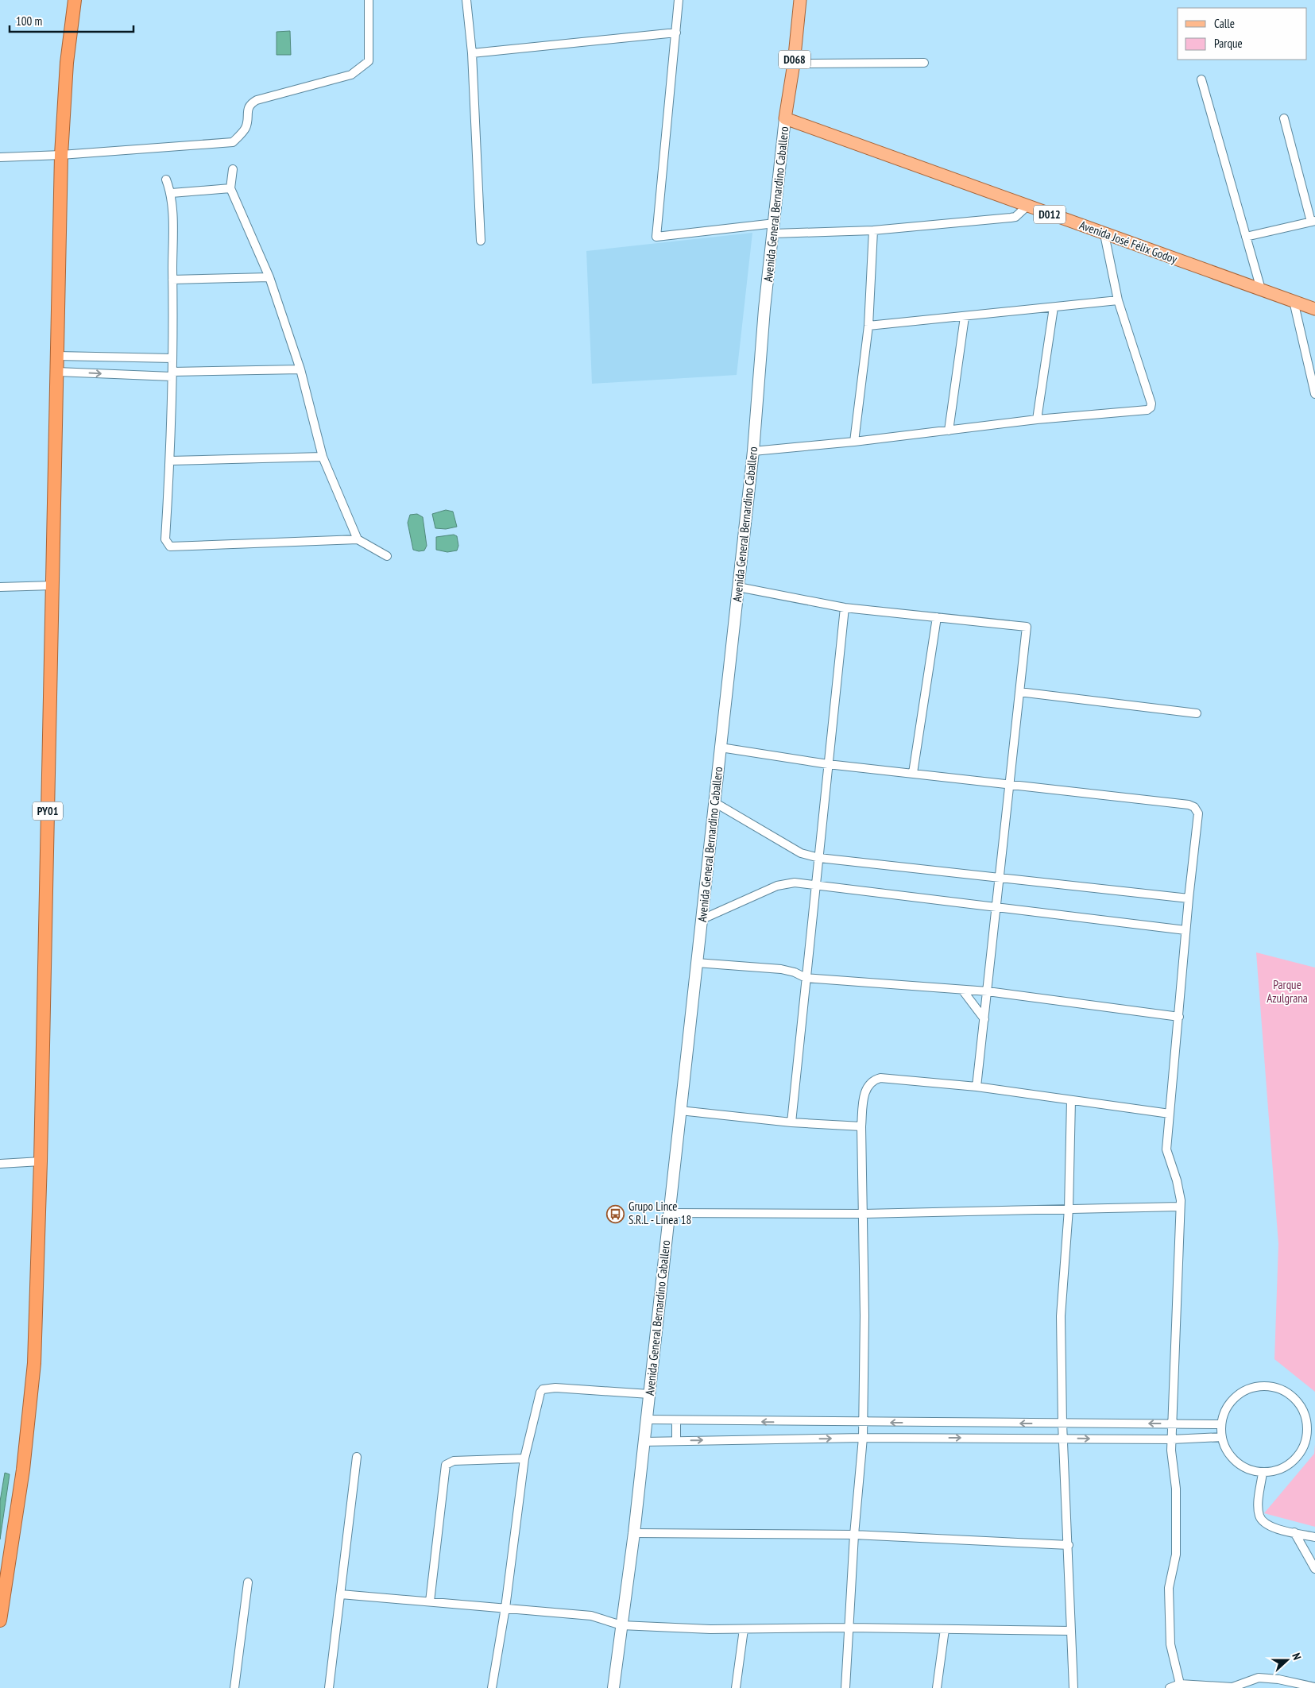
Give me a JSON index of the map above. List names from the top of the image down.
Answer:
{
  "streets": {
    "highway": ["PY01"],
    "main road": [
      "D068",
      "Avenida General Bernardino Caballero",
      "D012",
      "Avenida José Félix Godoy"
    ]
  },
  "crossings": [
    ["Avenida General Bernardino Caballero", "Avenida José Félix Godoy"]
  ],
  "parks": ["Parque Azulgrana"],
  "places": {
    "bus stop": ["Grupo Lince S.R.L - Línea 18"]
  },
  "legend": ["Calle", "Parque"],
  "scale_bar": "100 m",
  "north": "right"
}
